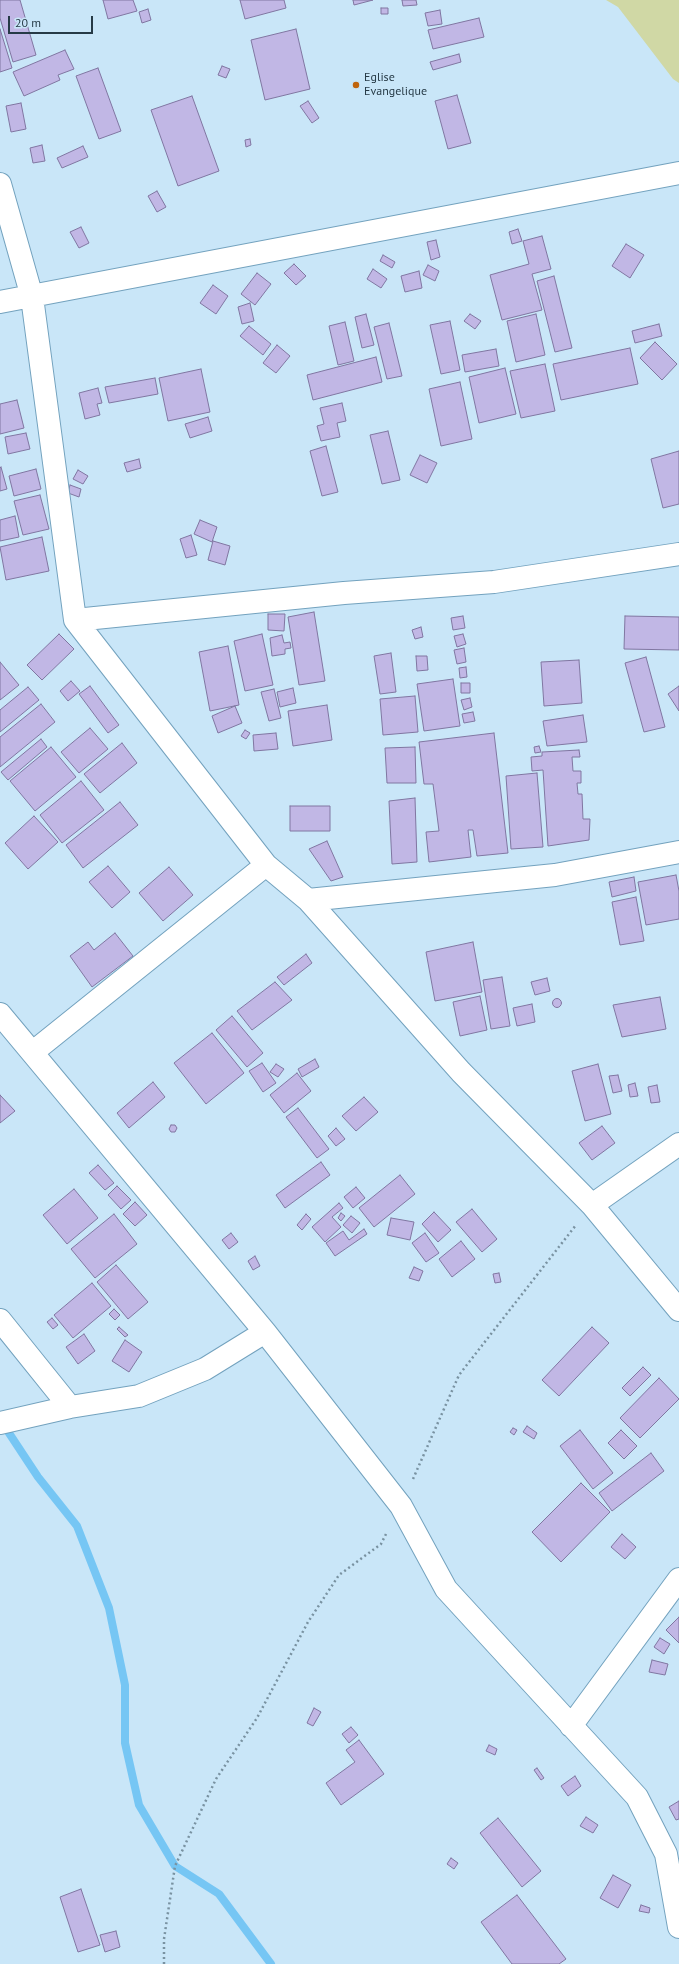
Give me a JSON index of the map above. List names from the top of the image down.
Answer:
{
  "places": ["Eglise Evangelique"],
  "scale_bar": "20 m"
}
